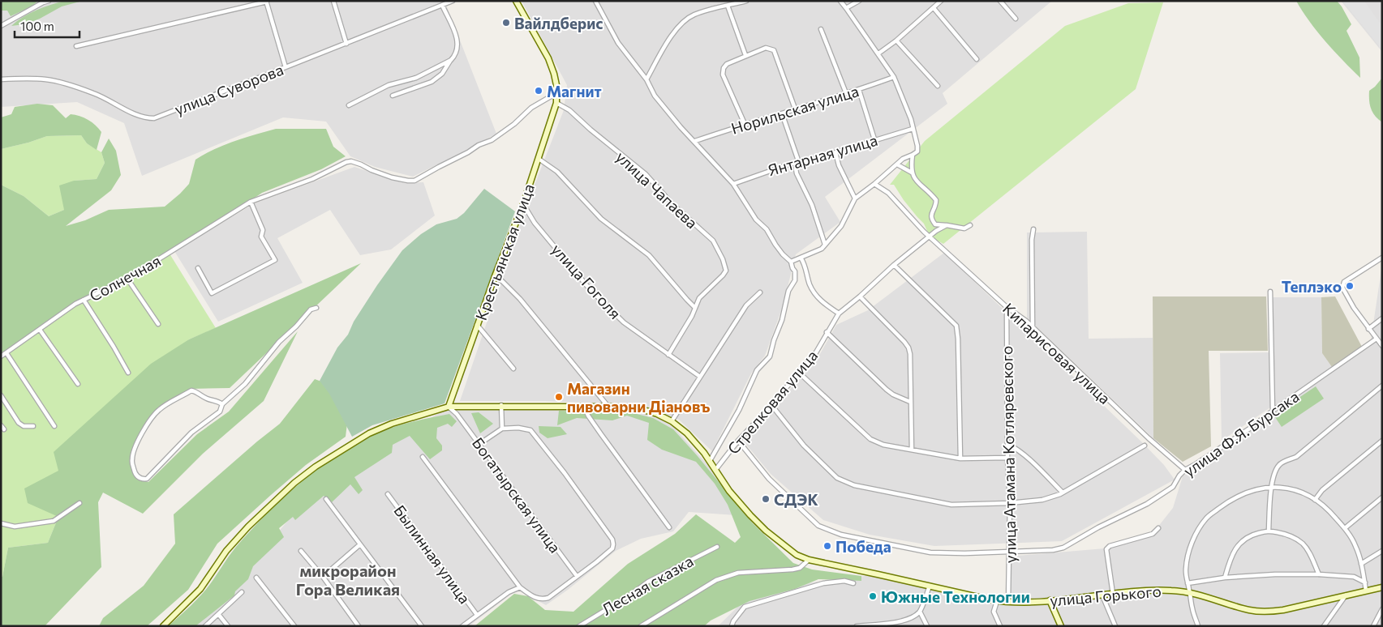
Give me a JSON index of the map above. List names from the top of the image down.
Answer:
{
  "streets": {
    "main road": ["Крестьянская улица", "улица Горького"],
    "street": [
      "улица Суворова",
      "Норильская улица",
      "Янтарная улица",
      "улица Чапаева",
      "Солнечная",
      "улица Гоголя",
      "Кипарисовая улица",
      "Стрелковая улица",
      "улица Ф.Я. Бурсака",
      "улица Атамана Котляревского",
      "Богатырская улица",
      "Былинная улица",
      "Лесная сказка"
    ]
  },
  "crossings": [
    ["улица Чапаева", "Крестьянская улица"],
    ["Крестьянская улица", "Солнечная"],
    ["Крестьянская улица", "улица Гоголя"],
    ["Крестьянская улица", "Богатырская улица"],
    ["Крестьянская улица", "улица Горького"],
    ["Кипарисовая улица", "Стрелковая улица"],
    ["Кипарисовая улица", "улица Ф.Я. Бурсака"],
    ["Кипарисовая улица", "улица Атамана Котляревского"],
    ["Стрелковая улица", "улица Ф.Я. Бурсака"],
    ["Стрелковая улица", "улица Горького"],
    ["улица Ф.Я. Бурсака", "улица Атамана Котляревского"],
    ["улица Атамана Котляревского", "улица Горького"],
    ["Богатырская улица", "улица Горького"]
  ],
  "districts": ["микрорайон Гора Великая"],
  "places": [
    "Вайлдберис",
    "Магнит",
    "Теплэко",
    "Магазин пивоварни Дiановъ",
    "СДЭК",
    "Победа",
    "Южные Технологии"
  ],
  "scale_bar": "100 m"
}
